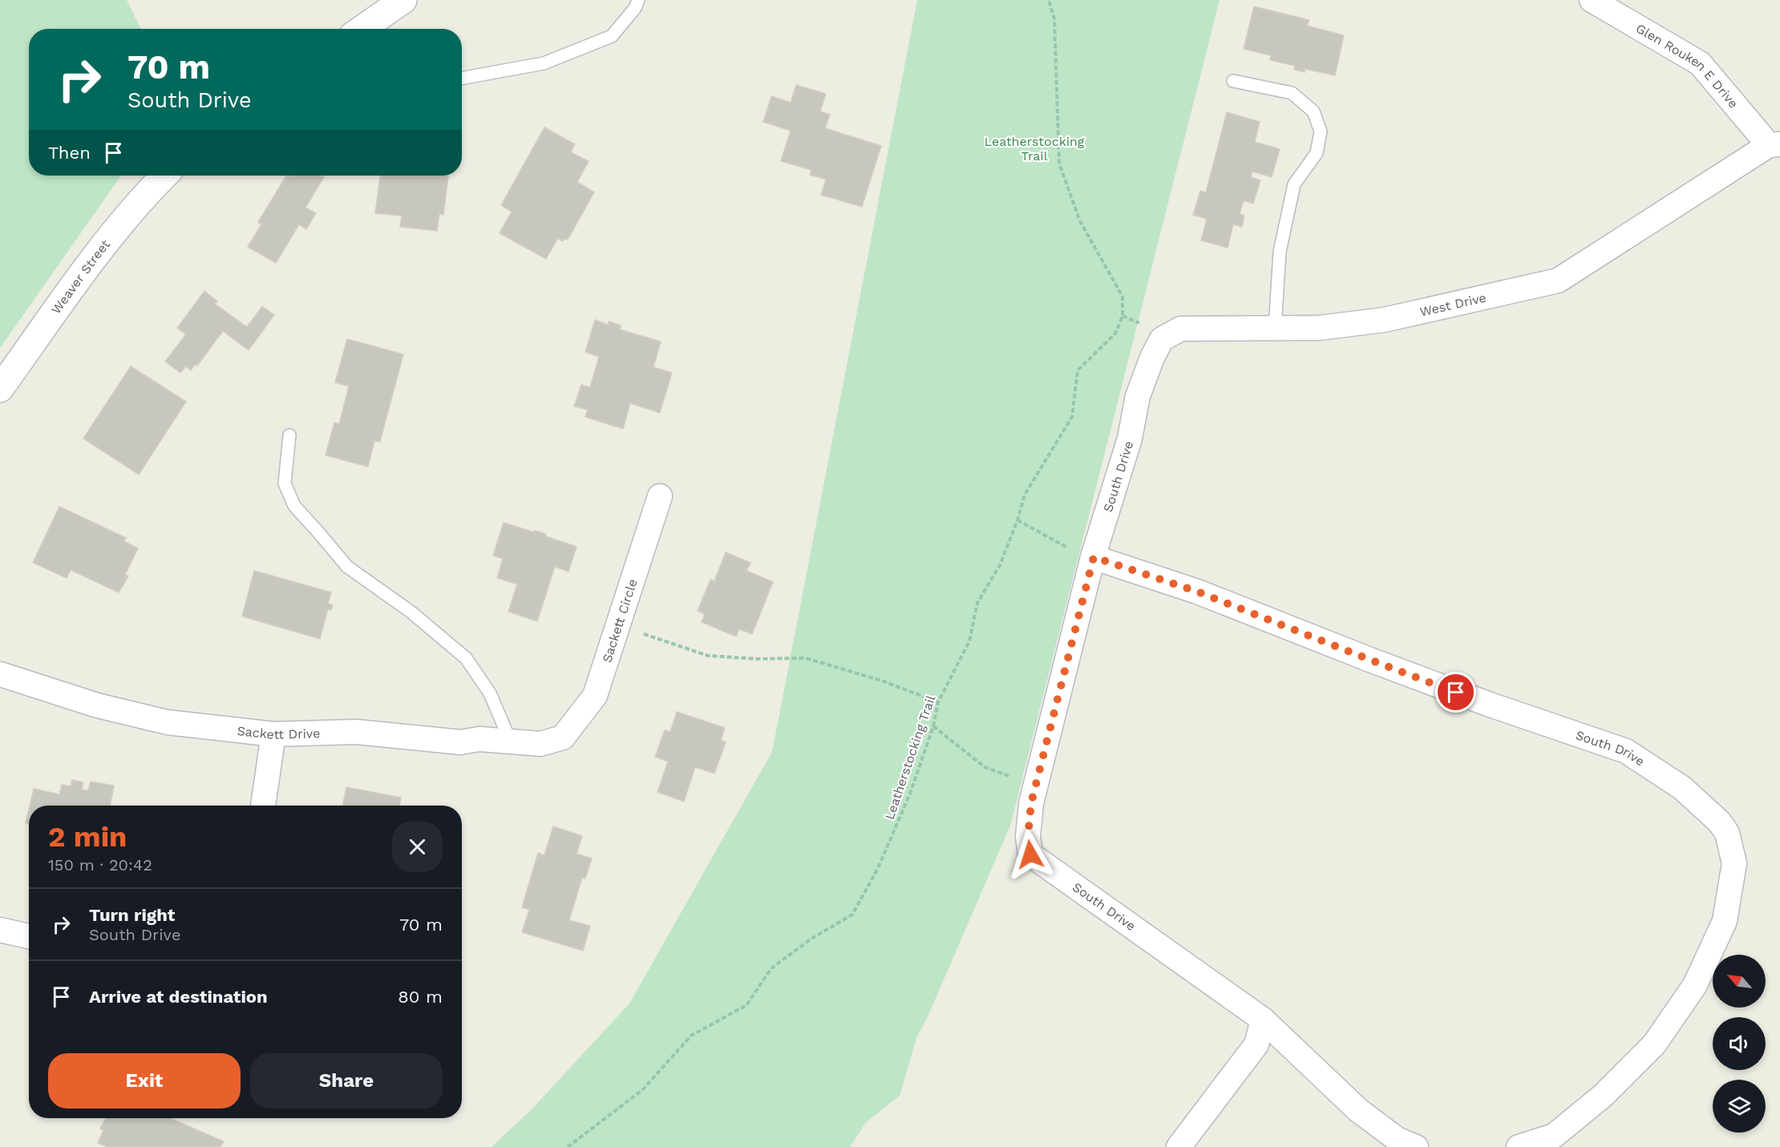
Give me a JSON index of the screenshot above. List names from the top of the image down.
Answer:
{
  "streets": {
    "main road": ["Weaver Street"],
    "street": [
      "Glen Rouken E Drive",
      "West Drive",
      "South Drive",
      "Sackett Circle",
      "Sackett Drive"
    ],
    "path": ["Leatherstocking Trail"]
  },
  "crossings": [
    ["Glen Rouken E Drive", "West Drive"],
    ["West Drive", "South Drive"],
    ["Sackett Circle", "Sackett Drive"]
  ],
  "parks": ["Leatherstocking Trail"],
  "north": "top left",
  "page": {
    "turn": ["70 m", "South Drive"],
    "then": "Then",
    "heading": ["2 min", "150 m · 20:42"],
    "list": [
      {
        "name": "Turn right",
        "note": "South Drive",
        "value": "70 m"
      },
      {
        "name": "Arrive at destination",
        "value": "80 m"
      }
    ],
    "buttons": ["Exit", "Share"]
  }
}
